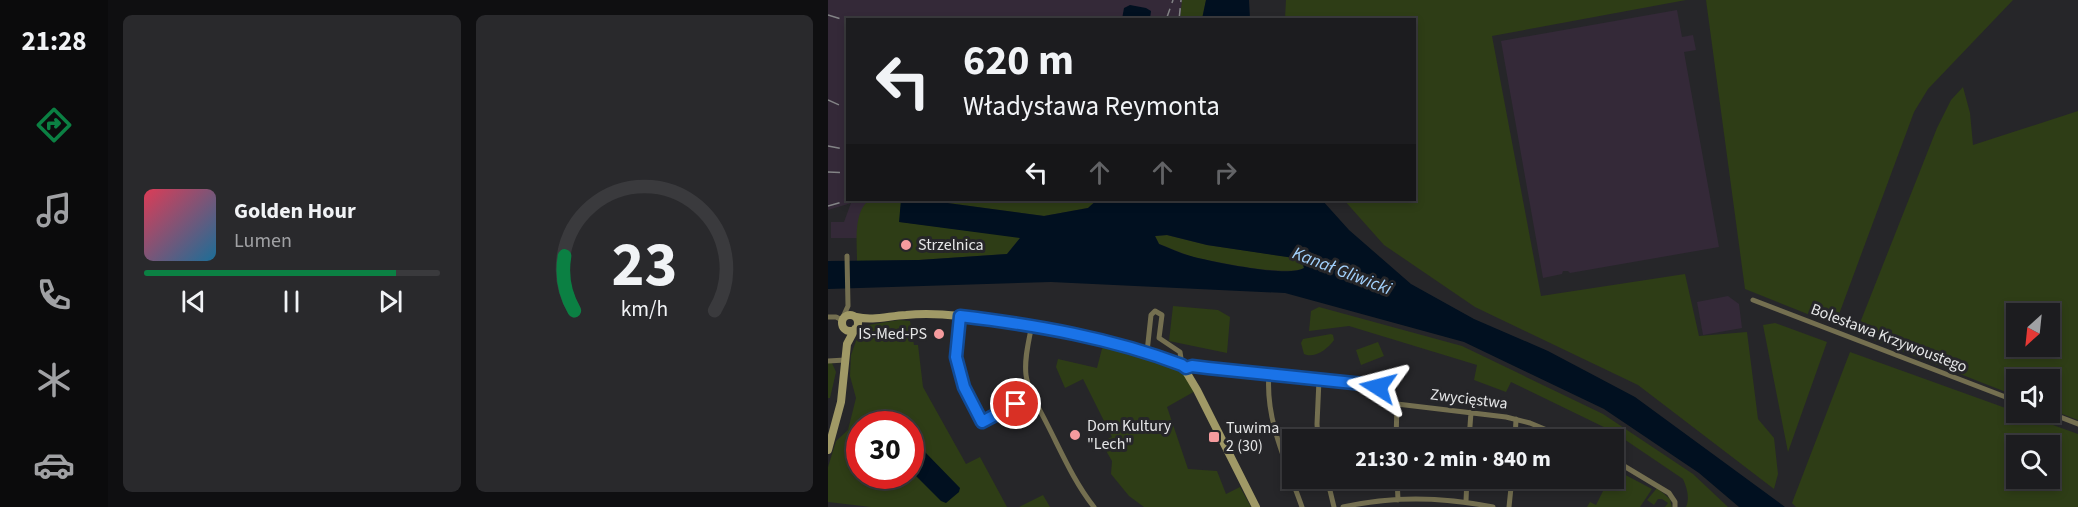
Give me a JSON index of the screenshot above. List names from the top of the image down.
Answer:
{
  "streets": {
    "street": ["Bolesława Krzywoustego", "Zwycięstwa"]
  },
  "water": ["Kanał Gliwicki"],
  "places": {
    "other": ["Strzelnica", "IS-Med-PS", "Dom Kultury \"Lech\""],
    "transit": ["Tuwima 2 (30)"]
  },
  "north": "bottom left",
  "page": {
    "tabs": "21:28",
    "turn": ["620 m", "Władysława Reymonta"],
    "song": ["Golden Hour", "Lumen"],
    "limit": "30",
    "trip": "21:30 · 2 min · 840 m",
    "gauge": ["23", "km/h"]
  }
}
